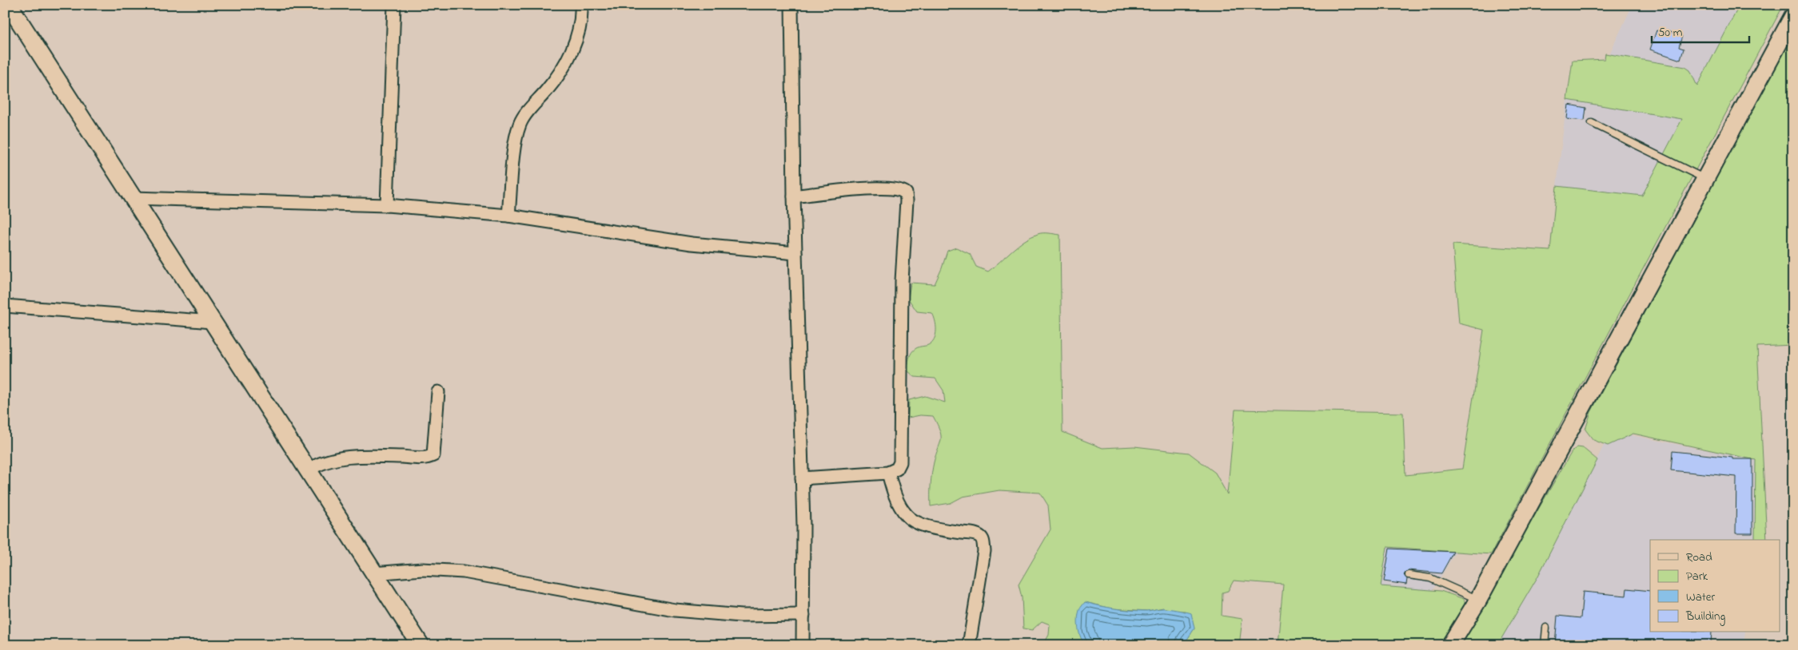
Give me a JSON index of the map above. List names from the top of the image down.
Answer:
{
  "legend": [
    "Road",
    "Park",
    "Water",
    "Building"
  ],
  "scale_bar": "50 m"
}
